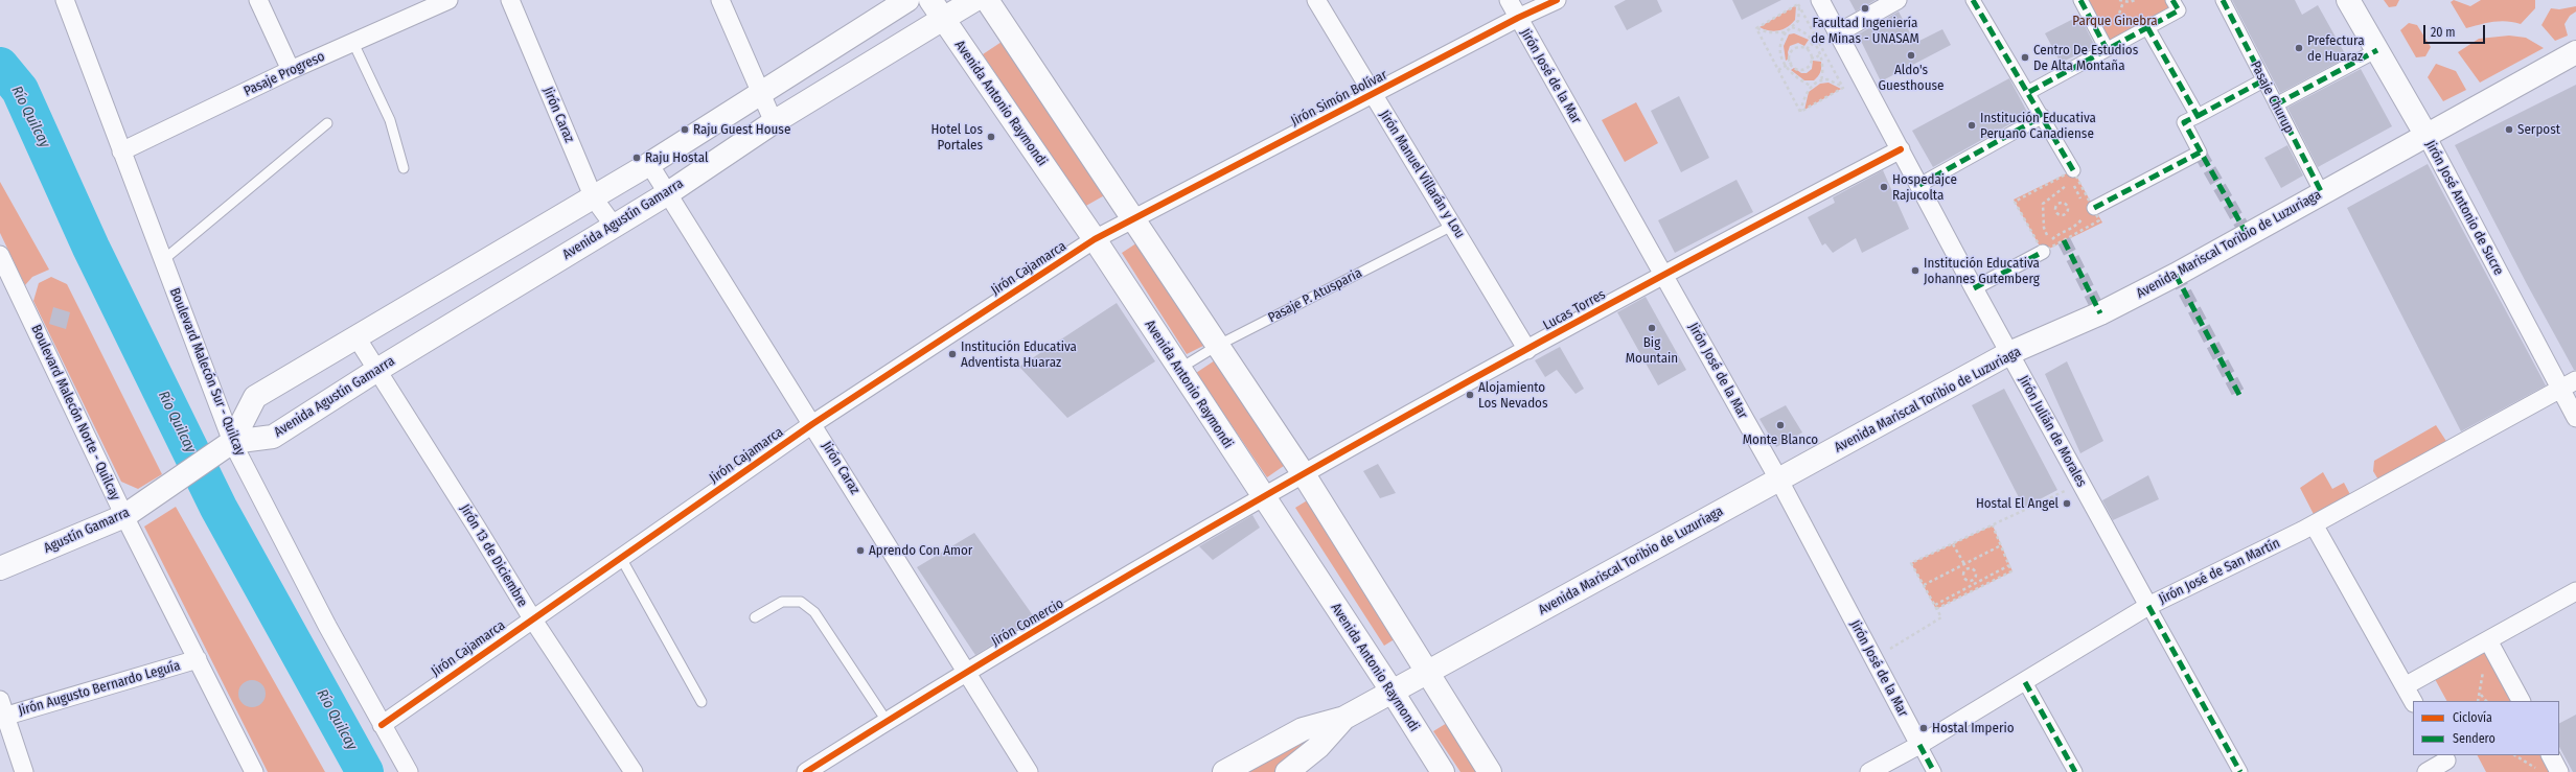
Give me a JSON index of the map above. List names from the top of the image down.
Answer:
{
  "streets": {
    "main road": [
      "Avenida Antonio Raymondi",
      "Jirón José Antonio de Sucre",
      "Avenida Agustín Gamarra",
      "Avenida Mariscal Toribio de Luzuriaga",
      "Agustín Gamarra"
    ],
    "street": [
      "Pasaje Progreso",
      "Jirón José de la Mar",
      "Pasaje Churup",
      "Jirón Simón Bolívar",
      "Jirón Caraz",
      "Jirón Manuel Villarán y Lou",
      "Jirón Cajamarca",
      "Lucas Torres",
      "Boulevard Malecón Sur - Quilcay",
      "Boulevard Malecón Norte - Quilcay",
      "Jirón Julián de Morales",
      "Jirón 13 de Diciembre",
      "Jirón José de San Martín",
      "Jirón Comercio",
      "Jirón Augusto Bernardo Leguía"
    ],
    "lane": ["Pasaje P. Atusparia"]
  },
  "crossings": [
    ["Pasaje Progreso", "Boulevard Malecón Sur - Quilcay"],
    ["Jirón José de la Mar", "Jirón Simón Bolívar"],
    ["Jirón José de la Mar", "Avenida Mariscal Toribio de Luzuriaga"],
    ["Jirón José de la Mar", "Lucas Torres"],
    ["Jirón José de la Mar", "Jirón José de San Martín"],
    ["Pasaje Churup", "Avenida Mariscal Toribio de Luzuriaga"],
    ["Jirón Simón Bolívar", "Jirón Manuel Villarán y Lou"],
    ["Jirón Simón Bolívar", "Jirón Cajamarca"],
    ["Avenida Antonio Raymondi", "Avenida Agustín Gamarra"],
    ["Avenida Antonio Raymondi", "Avenida Mariscal Toribio de Luzuriaga"],
    ["Avenida Antonio Raymondi", "Jirón Cajamarca"],
    ["Avenida Antonio Raymondi", "Pasaje P. Atusparia"],
    ["Avenida Antonio Raymondi", "Lucas Torres"],
    ["Avenida Antonio Raymondi", "Jirón Comercio"],
    ["Jirón Caraz", "Avenida Agustín Gamarra"],
    ["Jirón Caraz", "Jirón Cajamarca"],
    ["Jirón Caraz", "Jirón Comercio"],
    ["Jirón Manuel Villarán y Lou", "Pasaje P. Atusparia"],
    ["Jirón Manuel Villarán y Lou", "Lucas Torres"],
    ["Jirón José Antonio de Sucre", "Avenida Mariscal Toribio de Luzuriaga"],
    ["Jirón José Antonio de Sucre", "Jirón José de San Martín"],
    ["Avenida Agustín Gamarra", "Boulevard Malecón Sur - Quilcay"],
    ["Avenida Agustín Gamarra", "Agustín Gamarra"],
    ["Avenida Agustín Gamarra", "Jirón 13 de Diciembre"],
    ["Avenida Mariscal Toribio de Luzuriaga", "Jirón Julián de Morales"],
    ["Jirón Cajamarca", "Boulevard Malecón Sur - Quilcay"],
    ["Jirón Cajamarca", "Jirón 13 de Diciembre"],
    ["Lucas Torres", "Jirón Julián de Morales"],
    ["Lucas Torres", "Jirón Comercio"],
    ["Boulevard Malecón Sur - Quilcay", "Agustín Gamarra"],
    ["Boulevard Malecón Norte - Quilcay", "Agustín Gamarra"],
    ["Boulevard Malecón Norte - Quilcay", "Jirón Augusto Bernardo Leguía"],
    ["Jirón Julián de Morales", "Jirón José de San Martín"]
  ],
  "water": ["Río Quilcay"],
  "parks": ["Parque Ginebra"],
  "places": [
    "Facultad Ingeniería de Minas - UNASAM",
    "Prefectura de Huaraz",
    "Aldo's Guesthouse",
    "Centro De Estudios De Alta Montaña",
    "Institución Educativa Peruano Canadiense",
    "Raju Guest House",
    "Serpost",
    "Hotel Los Portales",
    "Raju Hostal",
    "Hospedajce Rajucolta",
    "Institución Educativa Johannes Gutemberg",
    "Big Mountain",
    "Institución Educativa Adventista Huaraz",
    "Alojamiento Los Nevados",
    "Monte Blanco",
    "Hostal El Angel",
    "Aprendo Con Amor",
    "Hostal Imperio"
  ],
  "legend": ["Ciclovía", "Sendero"],
  "scale_bar": "20 m"
}
